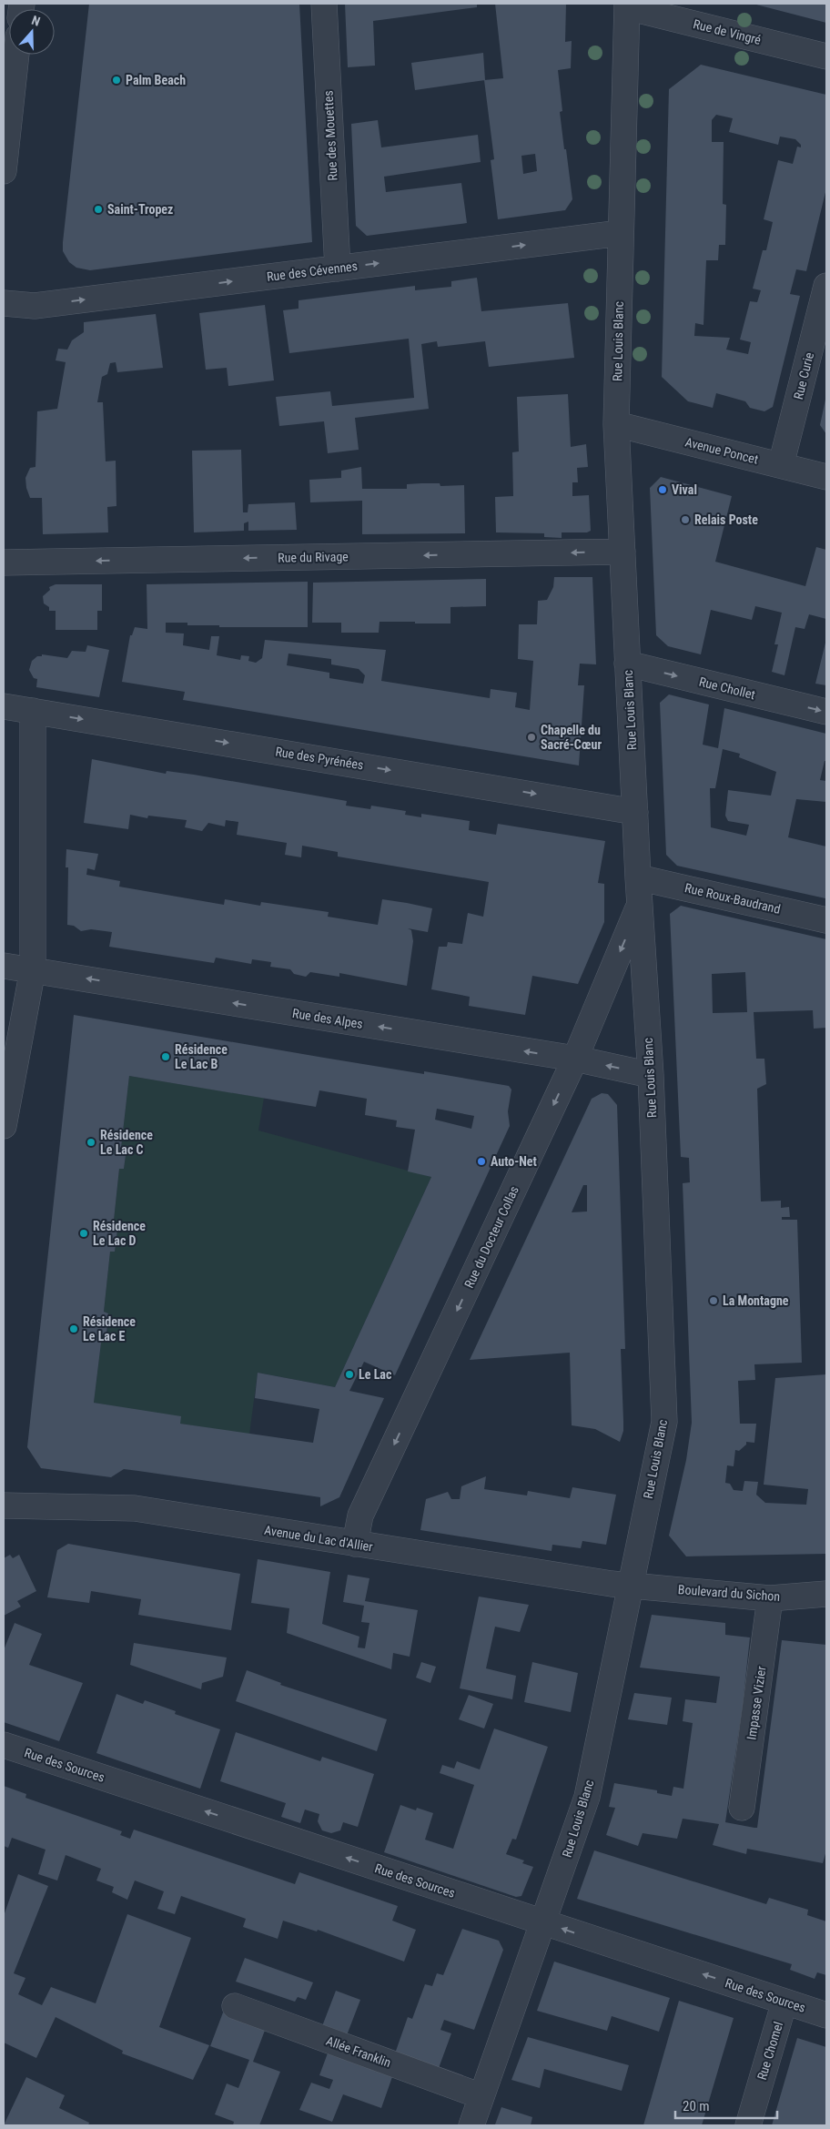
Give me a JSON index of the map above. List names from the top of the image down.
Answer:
{
  "streets": {
    "street": [
      "Rue de Vingré",
      "Rue des Mouettes",
      "Rue des Cévennes",
      "Rue Louis Blanc",
      "Rue Curie",
      "Avenue Poncet",
      "Rue du Rivage",
      "Rue Chollet",
      "Rue des Pyrénées",
      "Rue Roux-Baudrand",
      "Rue des Alpes",
      "Rue du Docteur Collas",
      "Avenue du Lac d'Allier",
      "Boulevard du Sichon",
      "Impasse Vizier",
      "Rue des Sources",
      "Rue Chomel",
      "Allée Franklin"
    ]
  },
  "crossings": [
    ["Rue de Vingré", "Rue Louis Blanc"],
    ["Rue des Mouettes", "Rue des Cévennes"],
    ["Rue des Cévennes", "Rue Louis Blanc"],
    ["Rue Louis Blanc", "Avenue Poncet"],
    ["Rue Louis Blanc", "Rue du Rivage"],
    ["Rue Louis Blanc", "Rue Chollet"],
    ["Rue Louis Blanc", "Rue des Pyrénées"],
    ["Rue Louis Blanc", "Rue Roux-Baudrand"],
    ["Rue Louis Blanc", "Rue des Alpes"],
    ["Rue Louis Blanc", "Rue du Docteur Collas"],
    ["Rue Louis Blanc", "Avenue du Lac d'Allier"],
    ["Rue Louis Blanc", "Boulevard du Sichon"],
    ["Rue Louis Blanc", "Rue des Sources"],
    ["Rue Louis Blanc", "Allée Franklin"],
    ["Rue Curie", "Avenue Poncet"],
    ["Rue des Alpes", "Rue du Docteur Collas"],
    ["Rue du Docteur Collas", "Avenue du Lac d'Allier"],
    ["Avenue du Lac d'Allier", "Boulevard du Sichon"],
    ["Boulevard du Sichon", "Impasse Vizier"],
    ["Rue des Sources", "Rue Chomel"]
  ],
  "one_way": [
    "Rue des Cévennes",
    "Rue du Rivage",
    "Rue Chollet",
    "Rue des Pyrénées",
    "Rue des Alpes",
    "Rue du Docteur Collas",
    "Rue des Sources"
  ],
  "places": [
    "Palm Beach",
    "Saint-Tropez",
    "Vival",
    "Relais Poste",
    "Chapelle du Sacré-Cœur",
    "Résidence Le Lac B",
    "Résidence Le Lac C",
    "Auto-Net",
    "Résidence Le Lac D",
    "La Montagne",
    "Résidence Le Lac E",
    "Le Lac"
  ],
  "scale_bar": "20 m",
  "north": "top"
}
